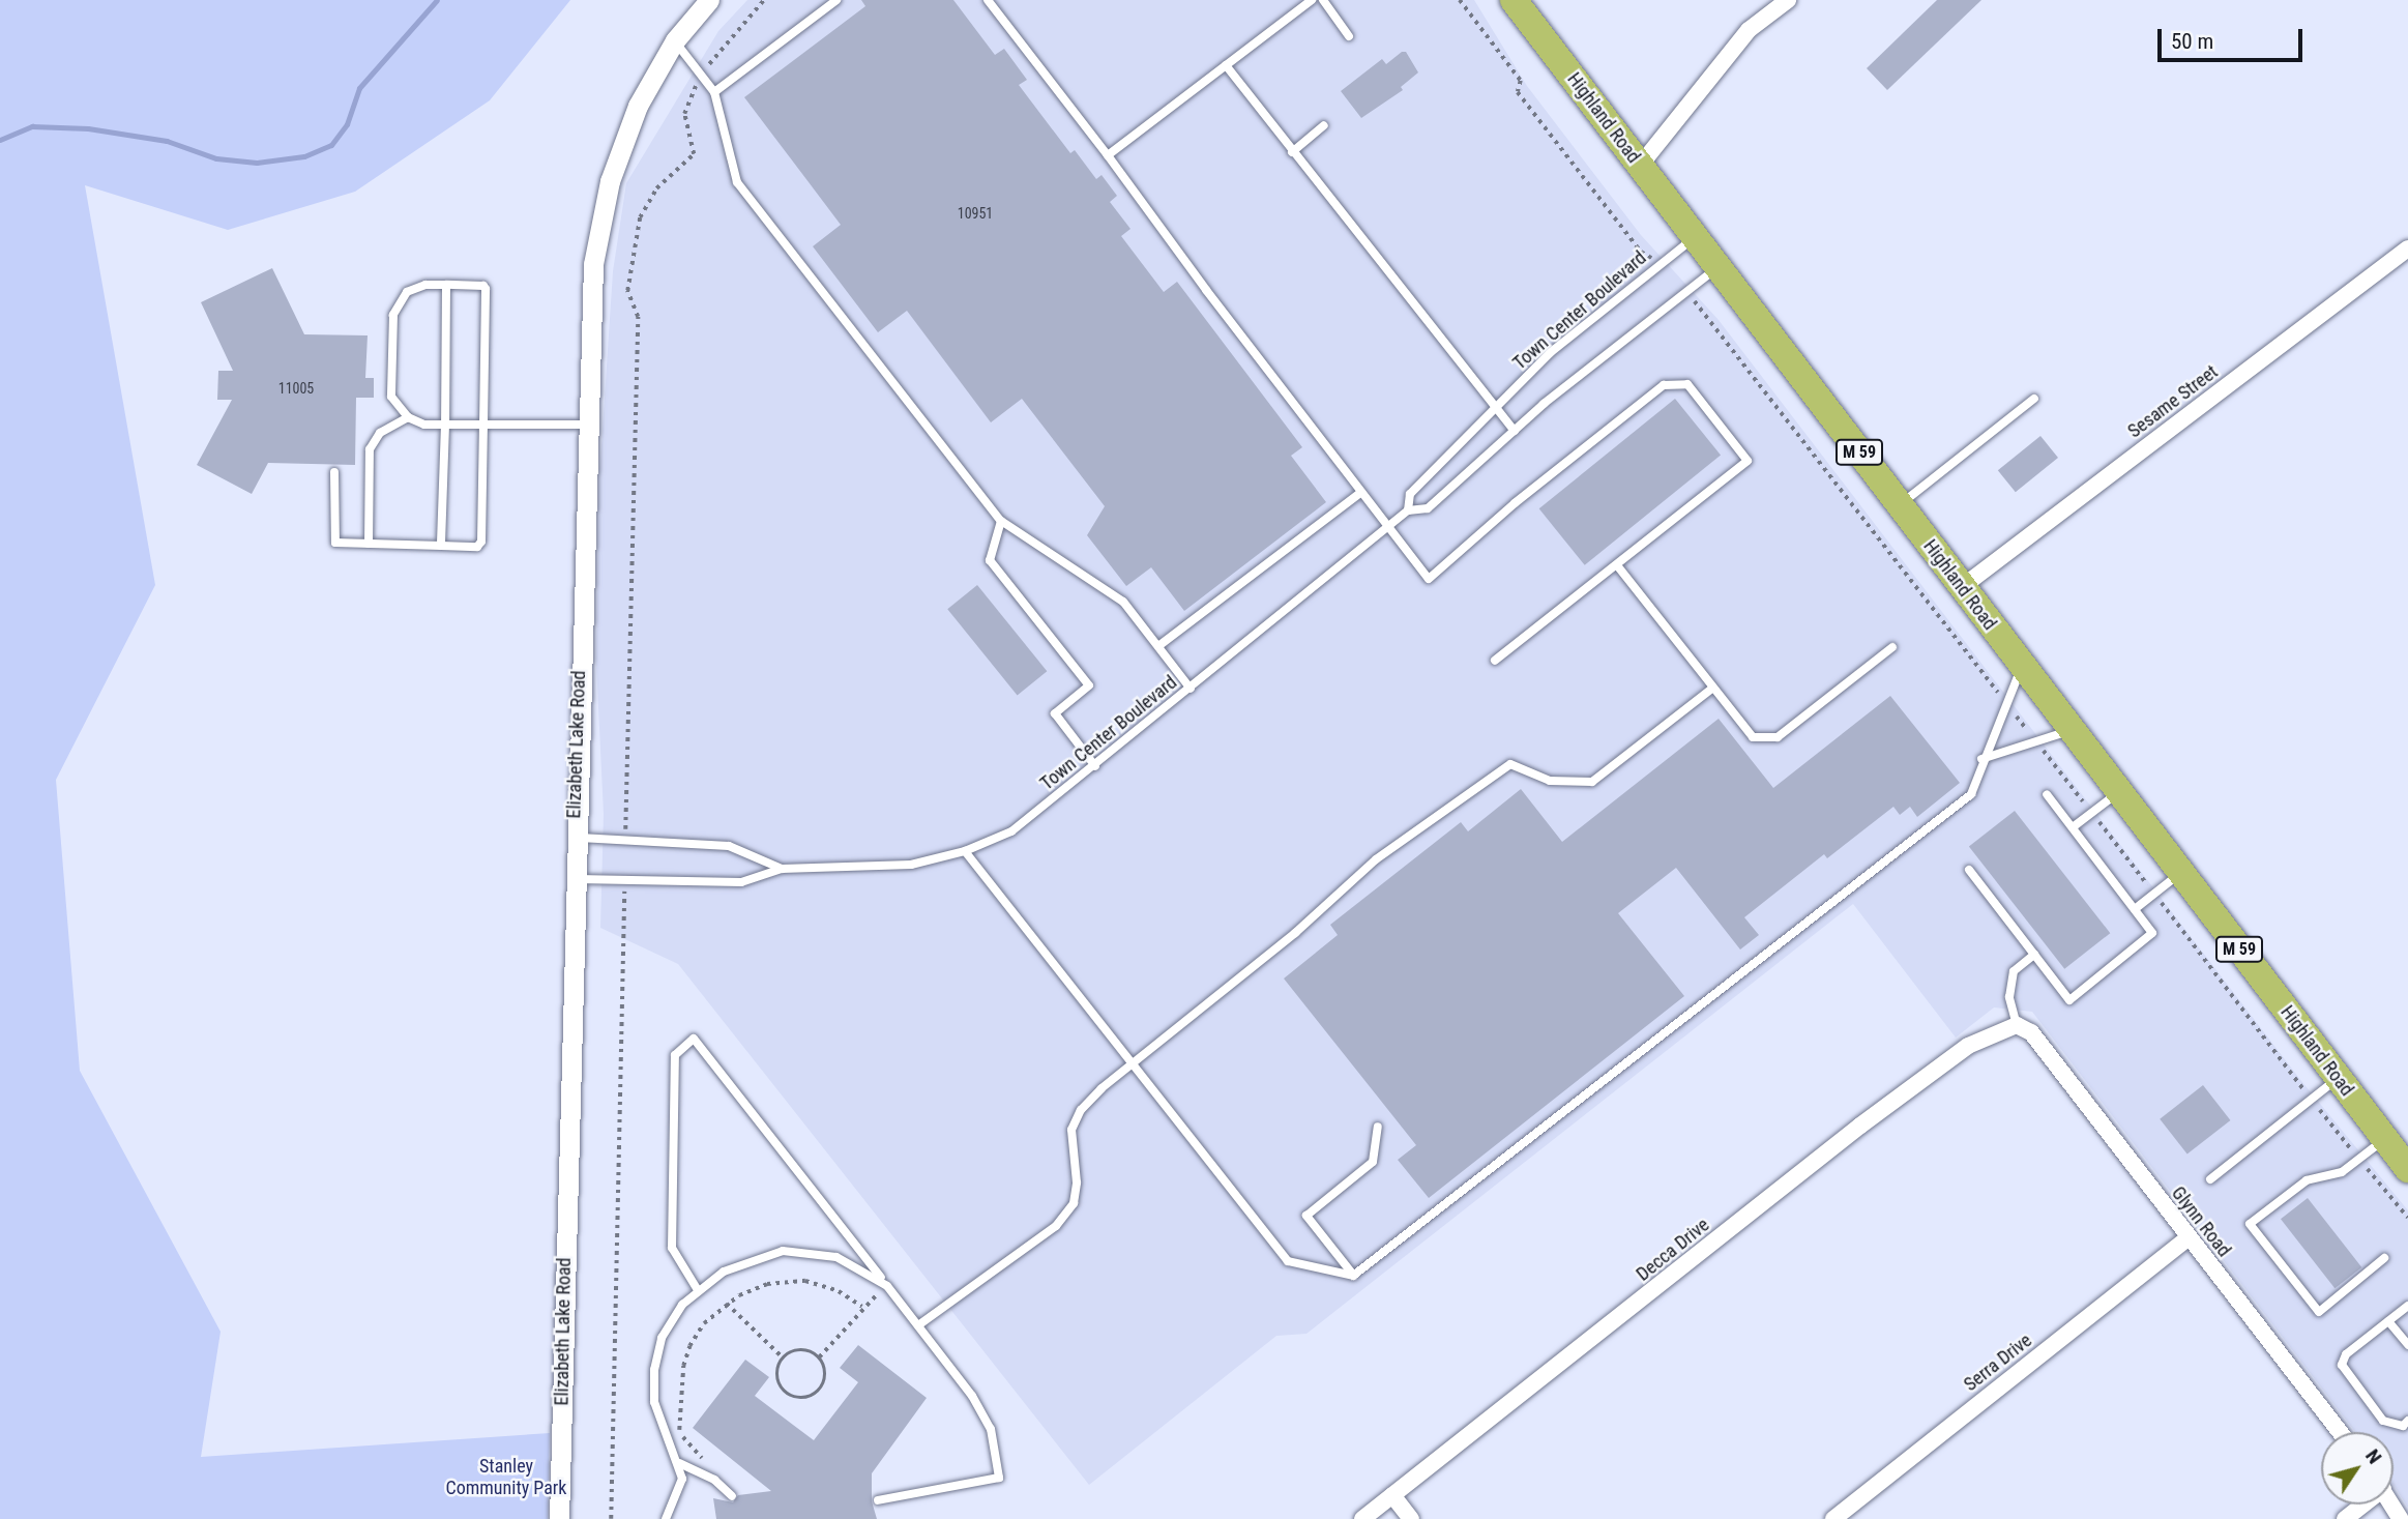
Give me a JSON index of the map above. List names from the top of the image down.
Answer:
{
  "streets": {
    "highway": ["Highland Road", "M 59"],
    "street": [
      "Sesame Street",
      "Elizabeth Lake Road",
      "Glynn Road",
      "Decca Drive",
      "Serra Drive"
    ],
    "lane": ["Town Center Boulevard"]
  },
  "crossings": [
    ["Highland Road", "Town Center Boulevard"],
    ["Highland Road", "Sesame Street"],
    ["Town Center Boulevard", "Elizabeth Lake Road"],
    ["Glynn Road", "Decca Drive"],
    ["Glynn Road", "Serra Drive"]
  ],
  "parks": ["Stanley Community Park"],
  "house_numbers": ["10951", "11005"],
  "scale_bar": "50 m",
  "north": "top right"
}
